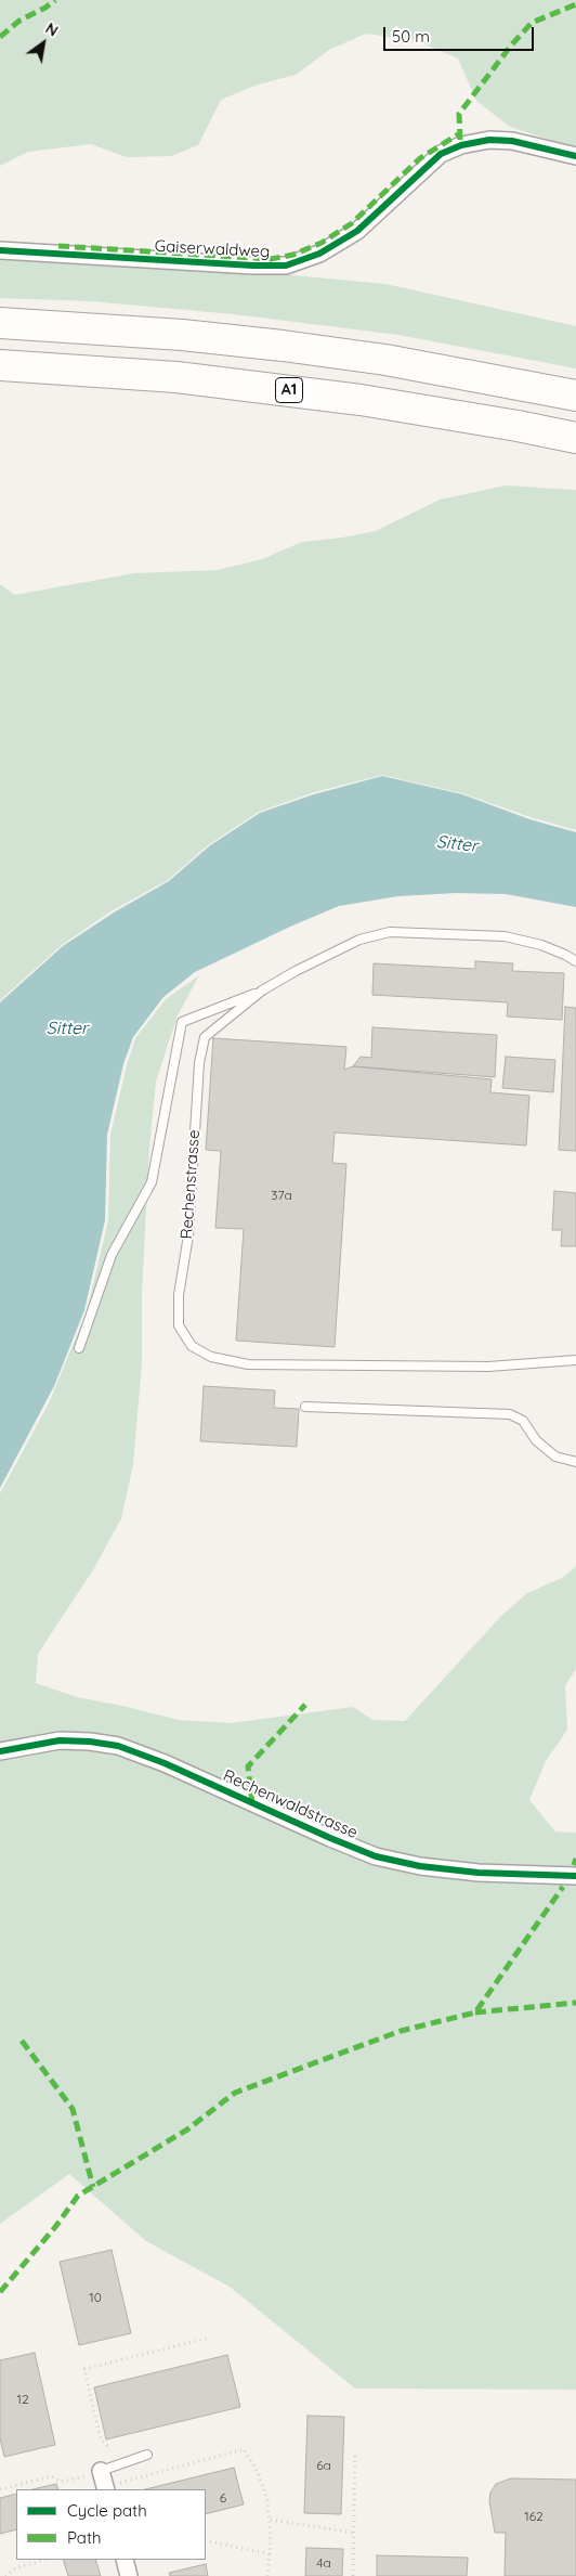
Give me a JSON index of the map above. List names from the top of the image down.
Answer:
{
  "streets": {
    "highway": ["A1"],
    "street": ["Gaiserwaldweg", "Rechenwaldstrasse"],
    "lane": ["Rechenstrasse"]
  },
  "water": ["Sitter"],
  "house_numbers": [
    "37a",
    "10",
    "12",
    "6a",
    "6",
    "162",
    "4a"
  ],
  "legend": ["Cycle path", "Path"],
  "scale_bar": "50 m",
  "north": "top right"
}
